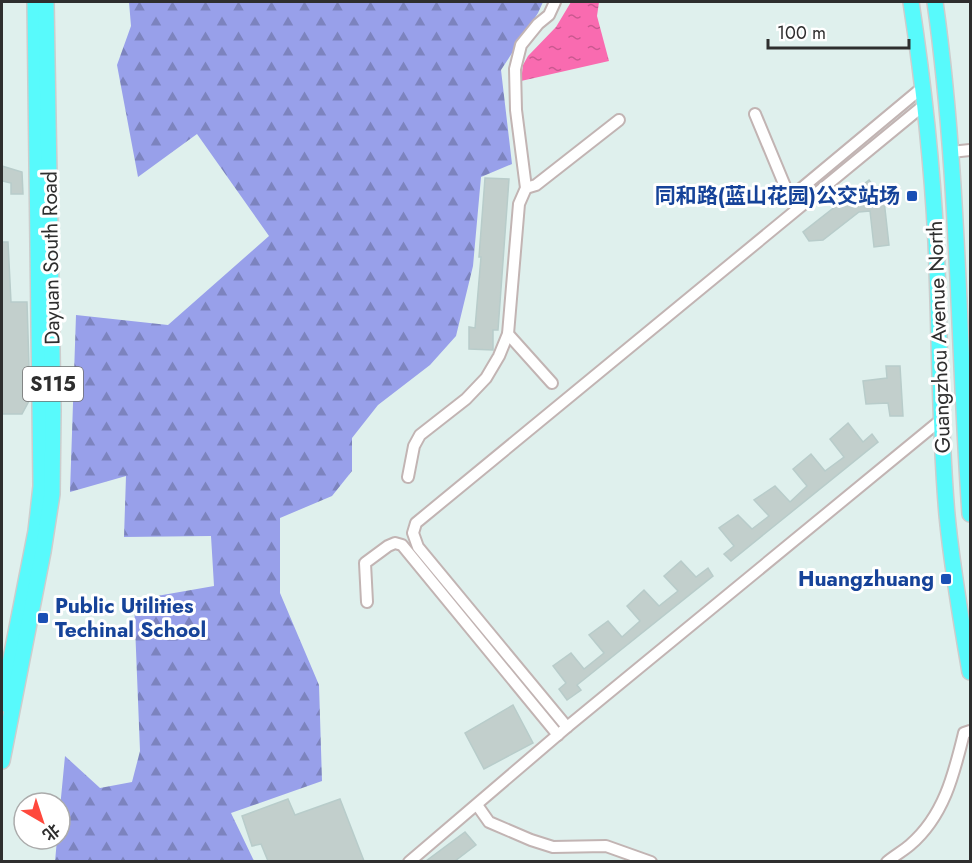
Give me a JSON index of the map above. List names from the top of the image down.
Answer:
{
  "streets": {
    "main road": ["Dayuan South Road", "Guangzhou Avenue North", "S115"]
  },
  "places": {
    "transit": ["同和路(蓝山花园)公交站场", "Huangzhuang", "Public Utilities Techinal School"]
  },
  "scale_bar": "100 m",
  "north": "bottom right"
}
